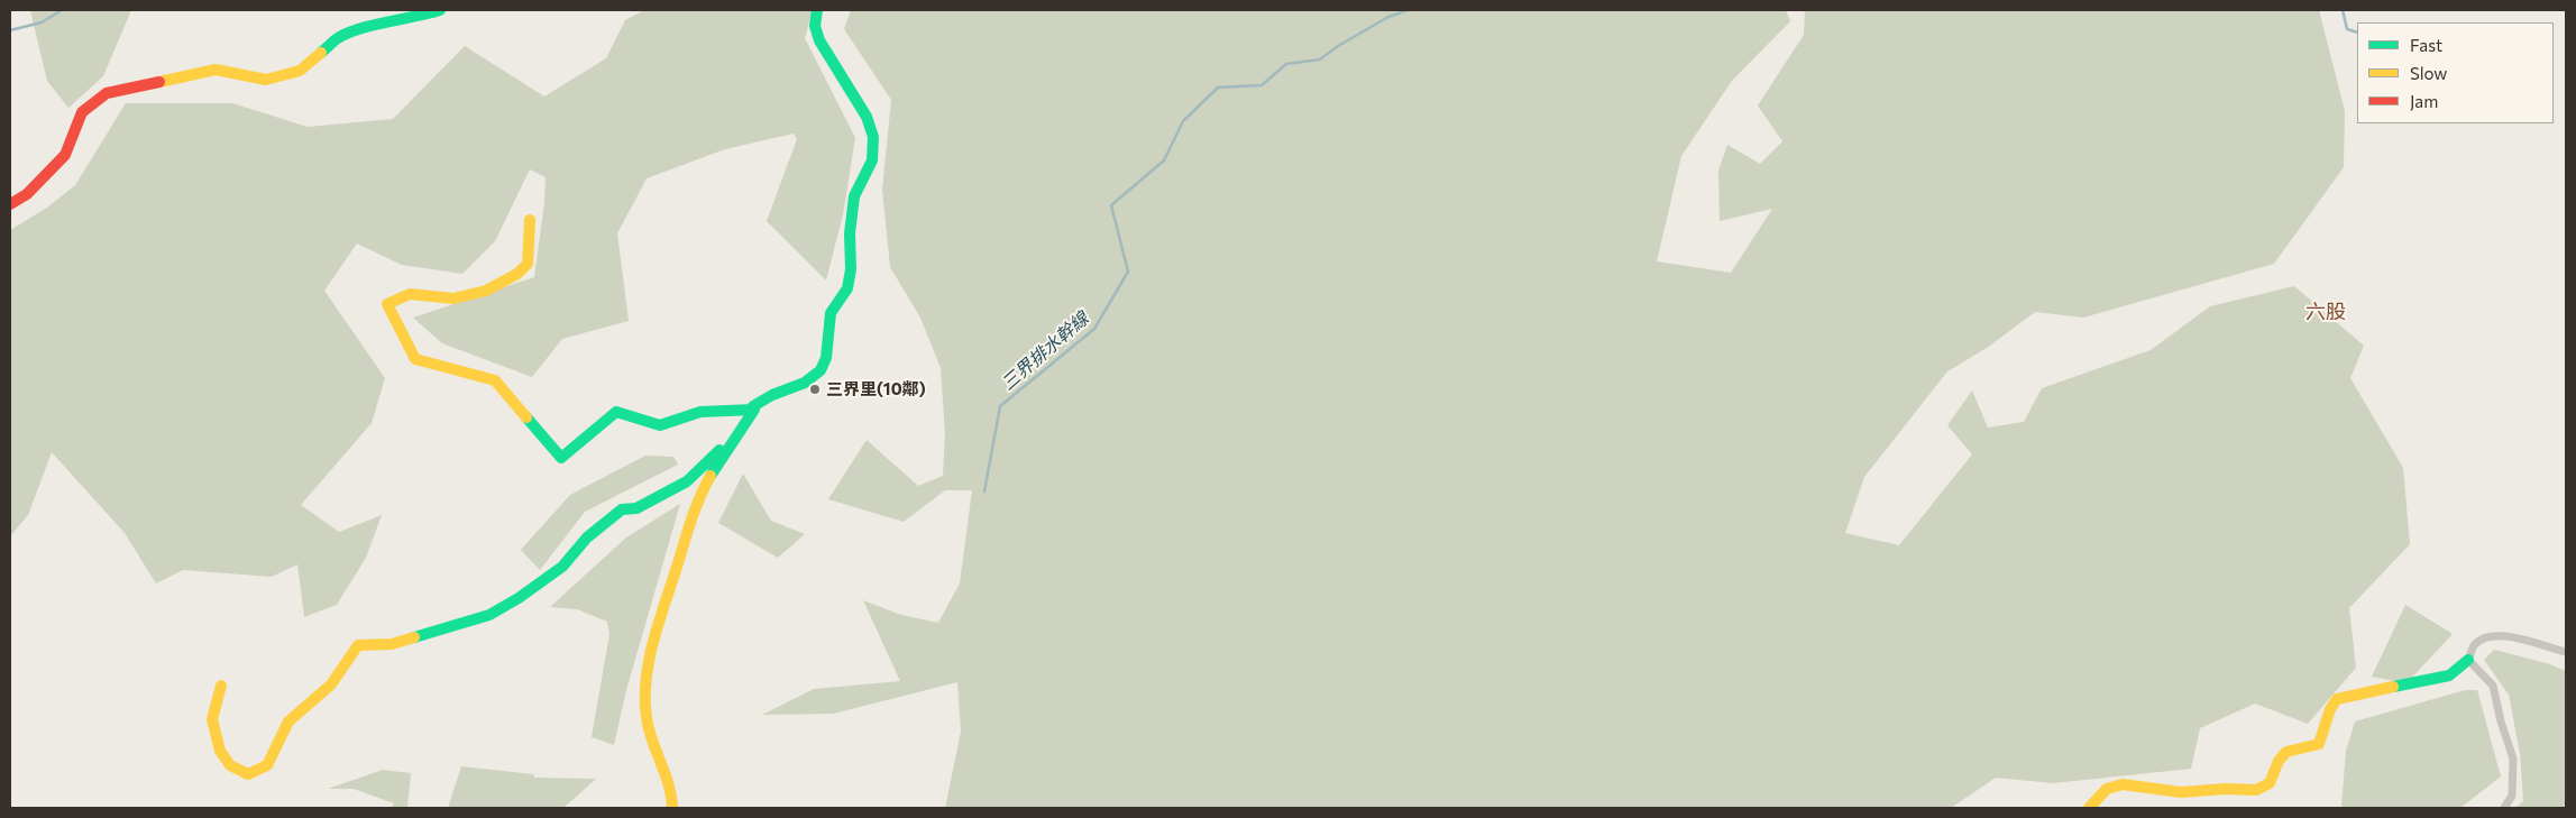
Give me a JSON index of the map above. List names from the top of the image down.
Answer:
{
  "districts": ["六股"],
  "water": ["三界排水幹線"],
  "places": ["三界里(10鄰)"],
  "legend": ["Fast", "Slow", "Jam"]
}
